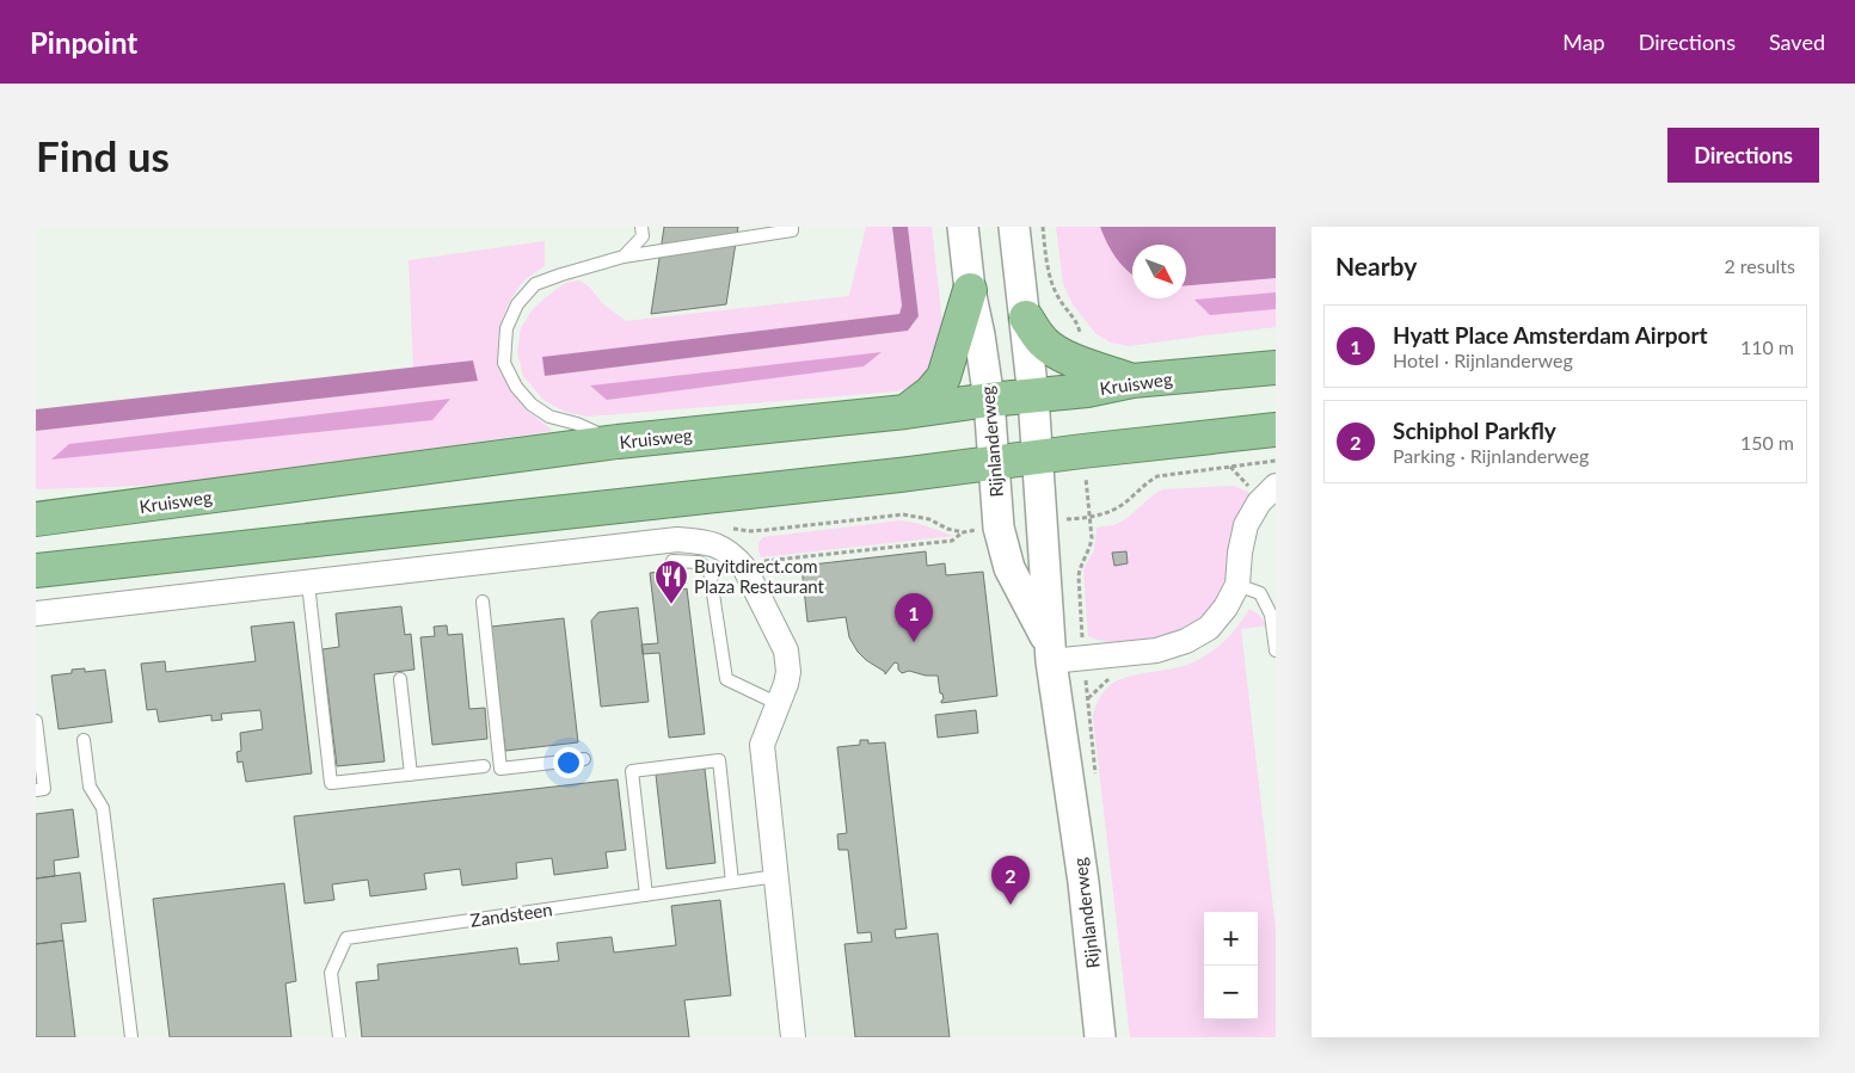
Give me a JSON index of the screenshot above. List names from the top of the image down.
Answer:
{
  "streets": {
    "highway": ["Kruisweg"],
    "street": ["Rijnlanderweg"],
    "lane": ["Zandsteen"]
  },
  "crossings": [
    ["Kruisweg", "Rijnlanderweg"]
  ],
  "places": {
    "restaurant": ["Buyitdirect.com Plaza Restaurant"]
  },
  "north": "bottom right",
  "page": {
    "header": "Pinpoint",
    "nav": ["Map", "Directions", "Saved"],
    "buttons": "Directions",
    "title": "Find us",
    "heading": ["Nearby", "2 results"],
    "list": [
      {
        "mark": "1",
        "name": "Hyatt Place Amsterdam Airport",
        "note": "Hotel · Rijnlanderweg",
        "value": "110 m"
      },
      {
        "mark": "2",
        "name": "Schiphol Parkfly",
        "note": "Parking · Rijnlanderweg",
        "value": "150 m"
      }
    ],
    "pins": ["1", "2"],
    "map_buttons": ["+", "−"]
  }
}
